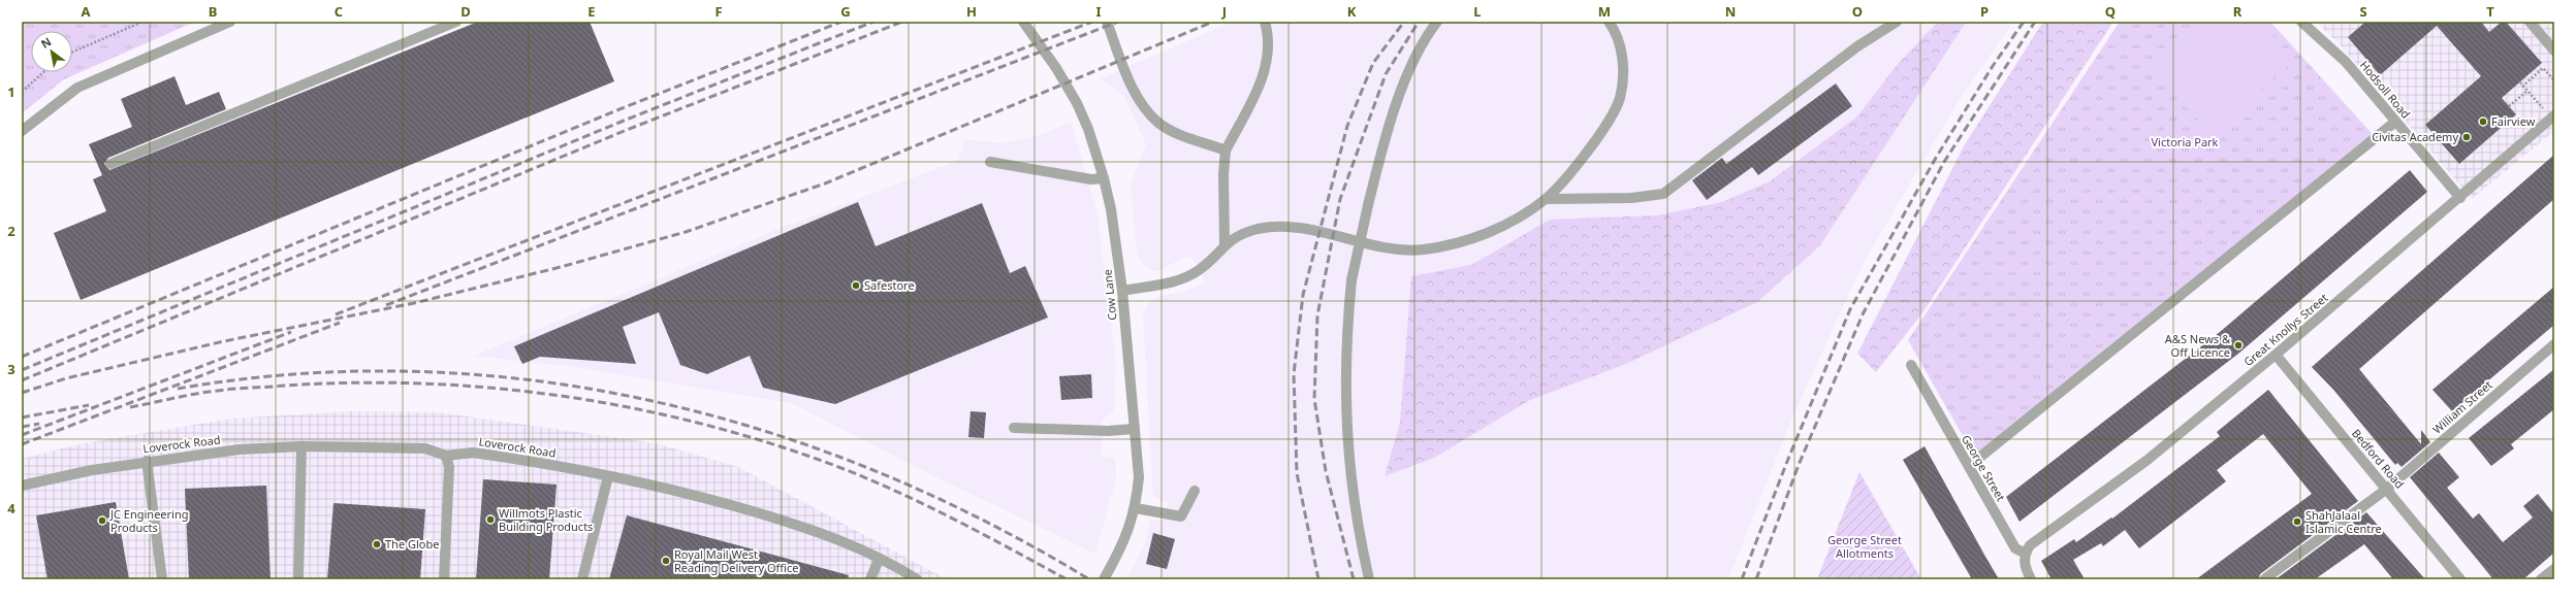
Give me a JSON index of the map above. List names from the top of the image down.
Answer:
{
  "streets": {
    "street": [
      "Hodsoll Road",
      "Cow Lane",
      "Great Knollys Street",
      "William Street",
      "Loverock Road",
      "Bedford Road",
      "George Street"
    ]
  },
  "crossings": [
    ["Hodsoll Road", "Great Knollys Street"],
    ["Great Knollys Street", "Bedford Road"],
    ["Great Knollys Street", "George Street"],
    ["William Street", "Bedford Road"]
  ],
  "parks": ["Victoria Park", "George Street Allotments"],
  "places": [
    "Fairview",
    "Civitas Academy",
    "Safestore",
    "A&S News & Off Licence",
    "Willmots Plastic Building Products",
    "JC Engineering Products",
    "ShahJalaal Islamic Centre",
    "The Globe",
    "Royal Mail West Reading Delivery Office"
  ],
  "north": "top left",
  "grid": {
    "columns": [
      "A",
      "B",
      "C",
      "D",
      "E",
      "F",
      "G",
      "H",
      "I",
      "J",
      "K",
      "L",
      "M",
      "N",
      "O",
      "P",
      "Q",
      "R",
      "S",
      "T"
    ],
    "rows": [
      "1",
      "2",
      "3",
      "4"
    ]
  }
}
